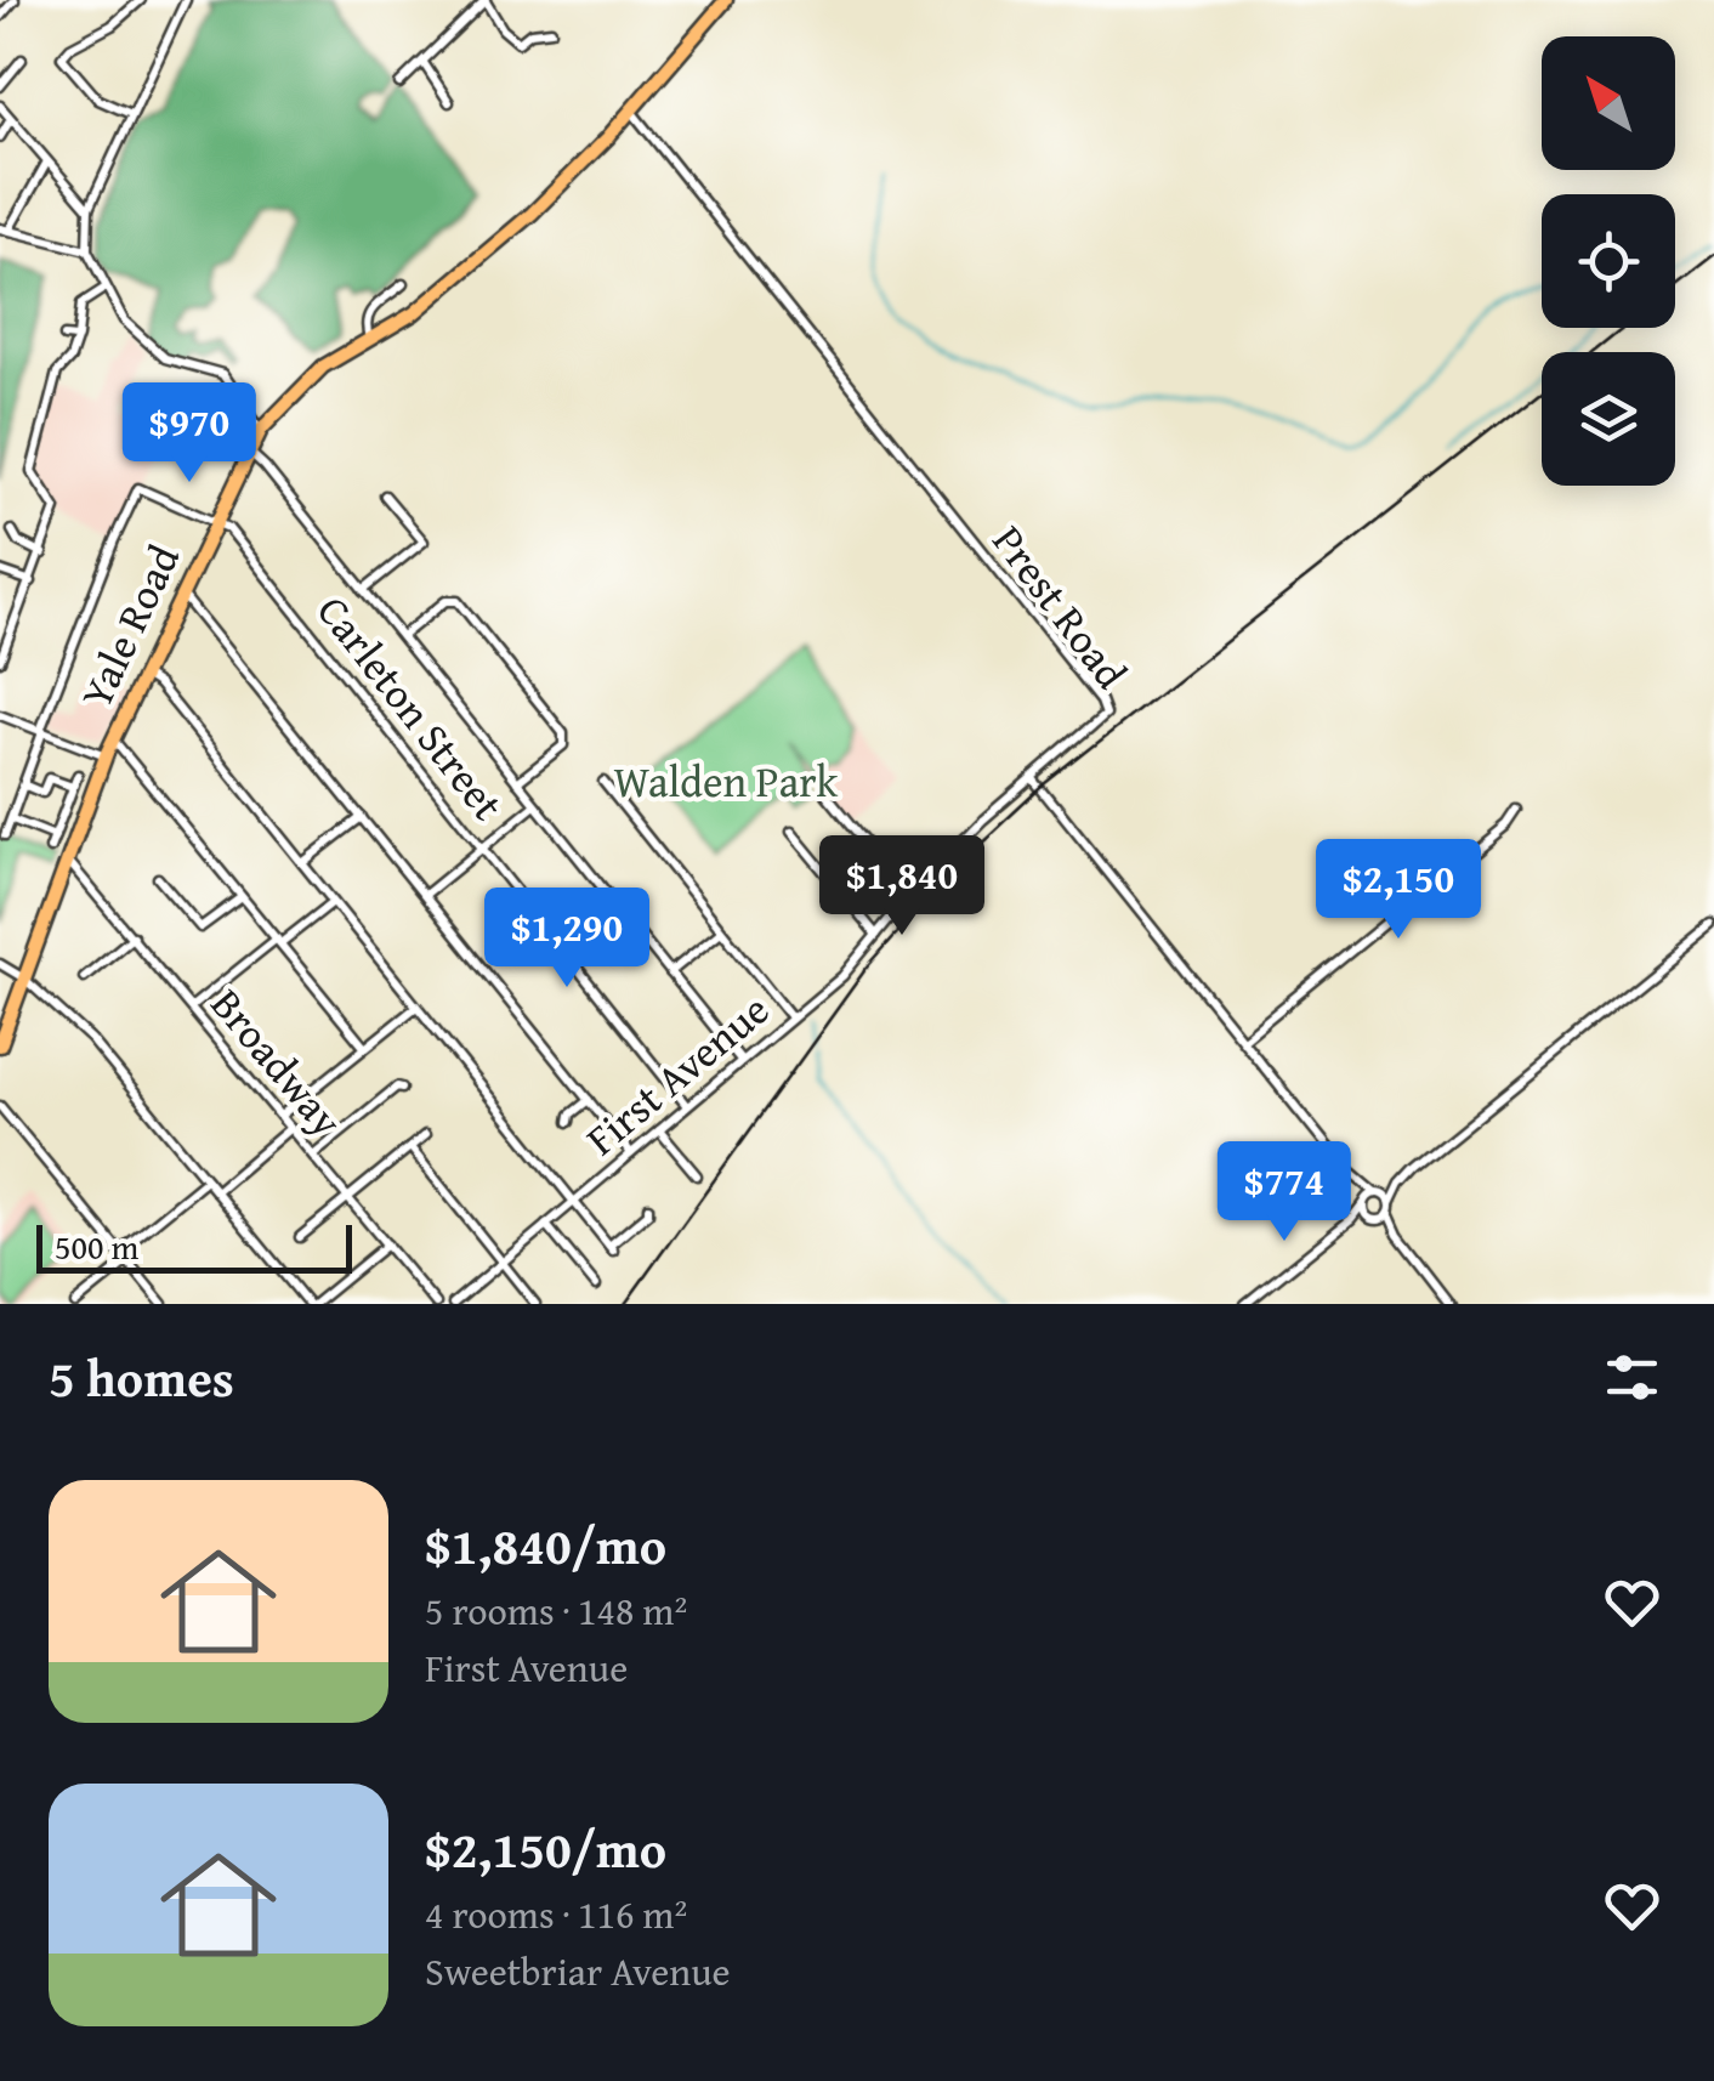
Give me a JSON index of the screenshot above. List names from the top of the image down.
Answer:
{
  "streets": {
    "main road": ["Yale Road"],
    "street": [
      "Prest Road",
      "Carleton Street",
      "Broadway",
      "First Avenue"
    ]
  },
  "crossings": [
    ["Prest Road", "Yale Road"],
    ["Prest Road", "First Avenue"],
    ["Yale Road", "Carleton Street"],
    ["Yale Road", "Broadway"],
    ["Carleton Street", "First Avenue"]
  ],
  "parks": ["Walden Park"],
  "scale_bar": "500 m",
  "north": "top left",
  "page": {
    "price": [
      "$970",
      "$1,840",
      "$2,150",
      "$1,290",
      "$774"
    ],
    "scale": "500 m",
    "heading": "5 homes",
    "list": [
      {
        "name": "$1,840/mo",
        "note": "5 rooms · 148 m² · First Avenue"
      },
      {
        "name": "$2,150/mo",
        "note": "4 rooms · 116 m² · Sweetbriar Avenue"
      }
    ]
  }
}
